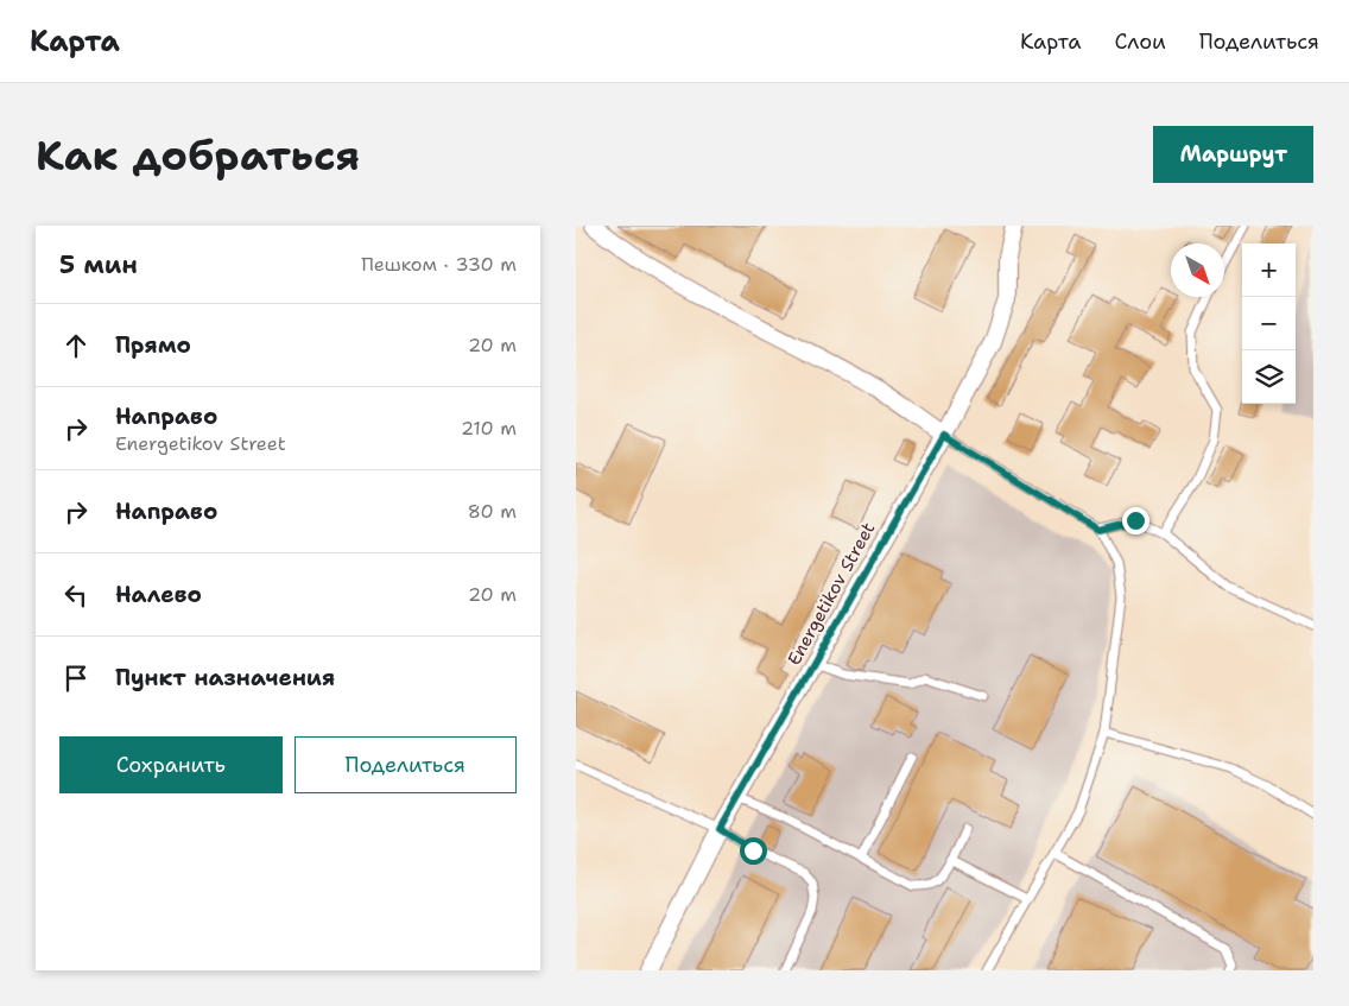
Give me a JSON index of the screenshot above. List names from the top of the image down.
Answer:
{
  "streets": {
    "street": ["Energetikov Street"]
  },
  "north": "bottom right",
  "page": {
    "header": "Карта",
    "nav": ["Карта", "Слои", "Поделиться"],
    "buttons": [
      "Маршрут",
      ["Сохранить", "Поделиться"]
    ],
    "title": "Как добраться",
    "heading": ["5 мин", "Пешком · 330 m"],
    "map_buttons": ["+", "−"],
    "list": [
      ["Прямо", "20 m"],
      ["Направо", "Energetikov Street", "210 m"],
      ["Направо", "80 m"],
      ["Налево", "20 m"],
      "Пункт назначения"
    ]
  }
}
